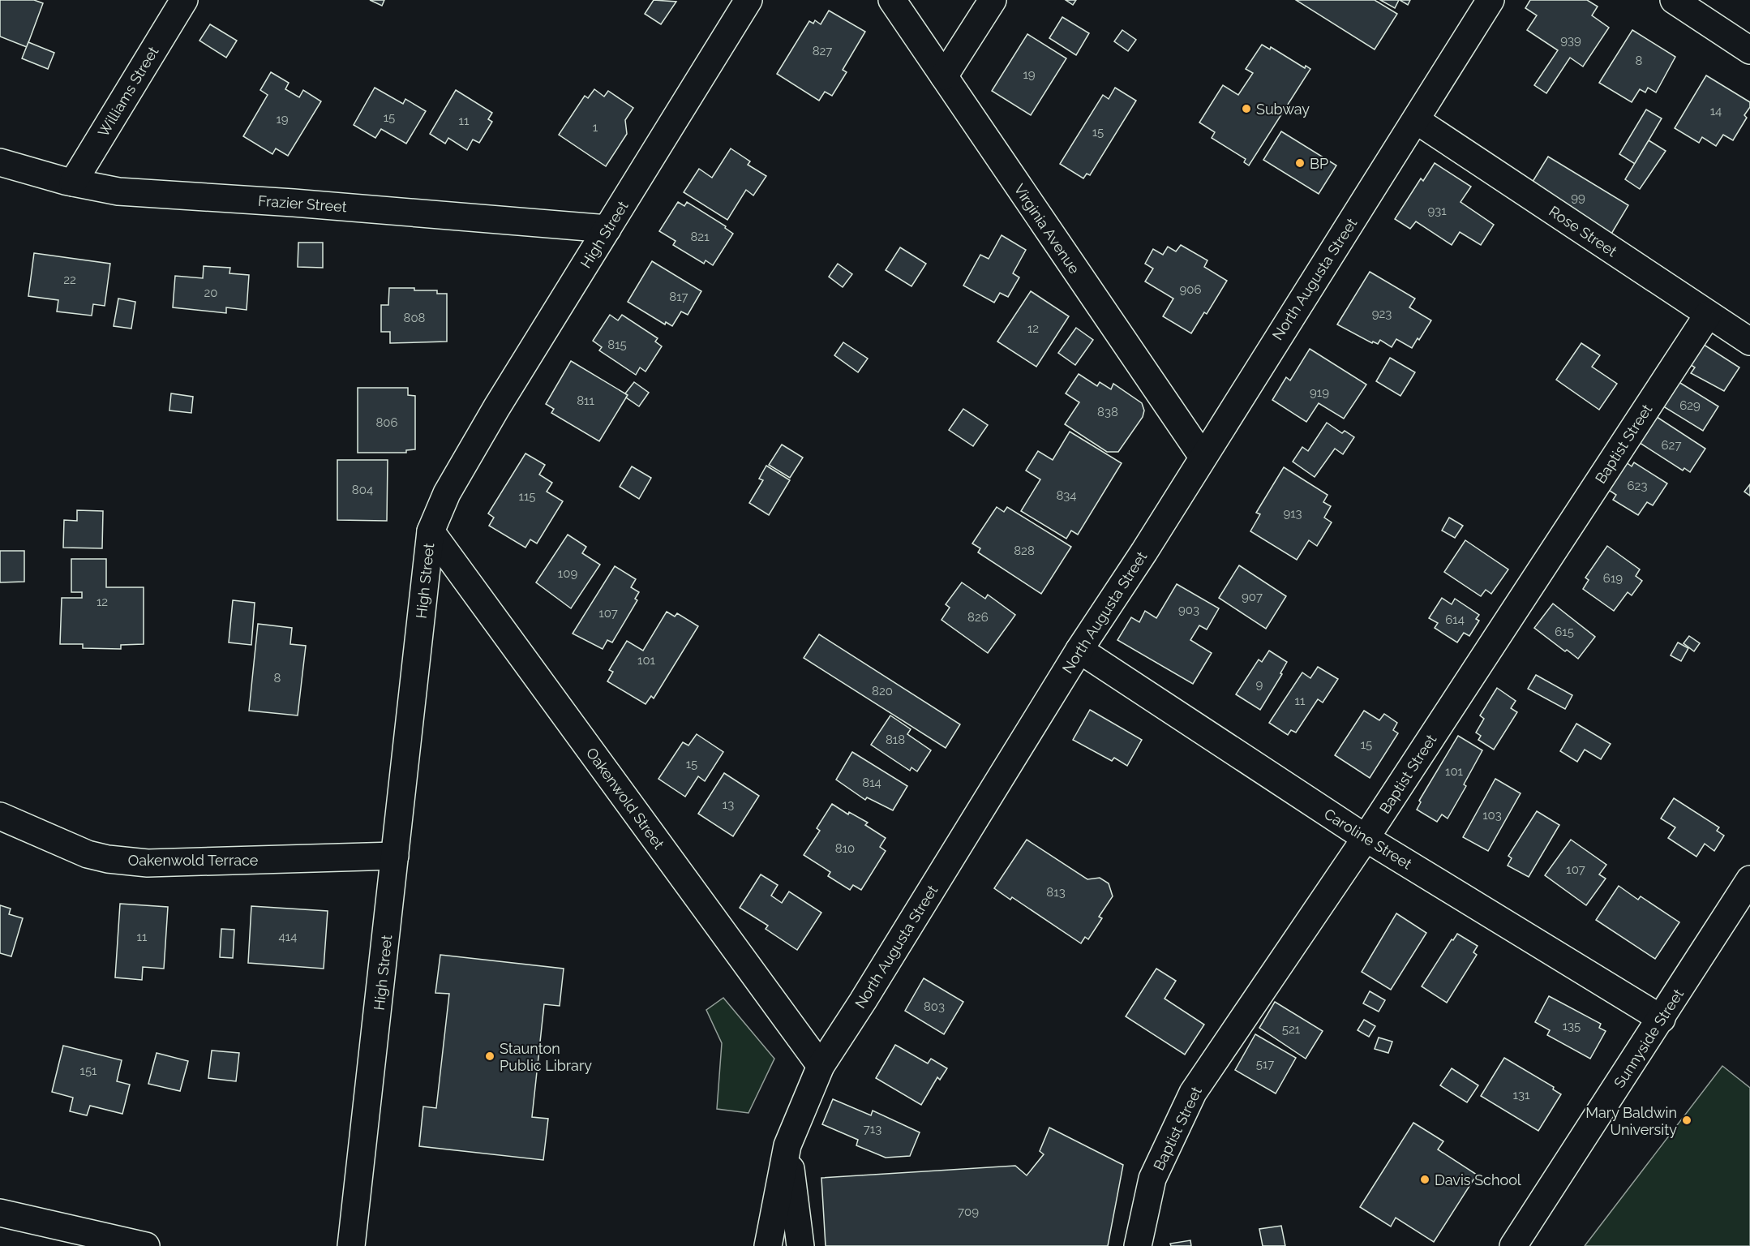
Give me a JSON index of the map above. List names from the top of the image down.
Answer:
{
  "streets": {
    "street": [
      "Williams Street",
      "Frazier Street",
      "Virginia Avenue",
      "Rose Street",
      "High Street",
      "North Augusta Street",
      "Baptist Street",
      "Oakenwold Street",
      "Caroline Street",
      "Oakenwold Terrace",
      "Sunnyside Street"
    ]
  },
  "crossings": [
    ["Williams Street", "Frazier Street"],
    ["Frazier Street", "High Street"],
    ["Virginia Avenue", "North Augusta Street"],
    ["Rose Street", "North Augusta Street"],
    ["Rose Street", "Baptist Street"],
    ["High Street", "Oakenwold Street"],
    ["High Street", "Oakenwold Terrace"],
    ["North Augusta Street", "Oakenwold Street"],
    ["North Augusta Street", "Caroline Street"],
    ["Baptist Street", "Caroline Street"],
    ["Caroline Street", "Sunnyside Street"]
  ],
  "places": [
    "Subway",
    "BP",
    "Staunton Public Library",
    "Mary Baldwin University",
    "Davis School"
  ],
  "house_numbers": [
    "939",
    "827",
    "8",
    "19",
    "14",
    "15",
    "19",
    "11",
    "1",
    "15",
    "99",
    "931",
    "821",
    "22",
    "906",
    "20",
    "817",
    "923",
    "808",
    "12",
    "815",
    "919",
    "811",
    "629",
    "838",
    "806",
    "627",
    "623",
    "804",
    "834",
    "115",
    "913",
    "828",
    "109",
    "619",
    "907",
    "12",
    "903",
    "107",
    "826",
    "614",
    "615",
    "101",
    "8",
    "9",
    "820",
    "11",
    "818",
    "15",
    "15",
    "101",
    "814",
    "13",
    "103",
    "810",
    "107",
    "813",
    "11",
    "414",
    "803",
    "135",
    "521",
    "517",
    "151",
    "131",
    "713",
    "709"
  ]
}
